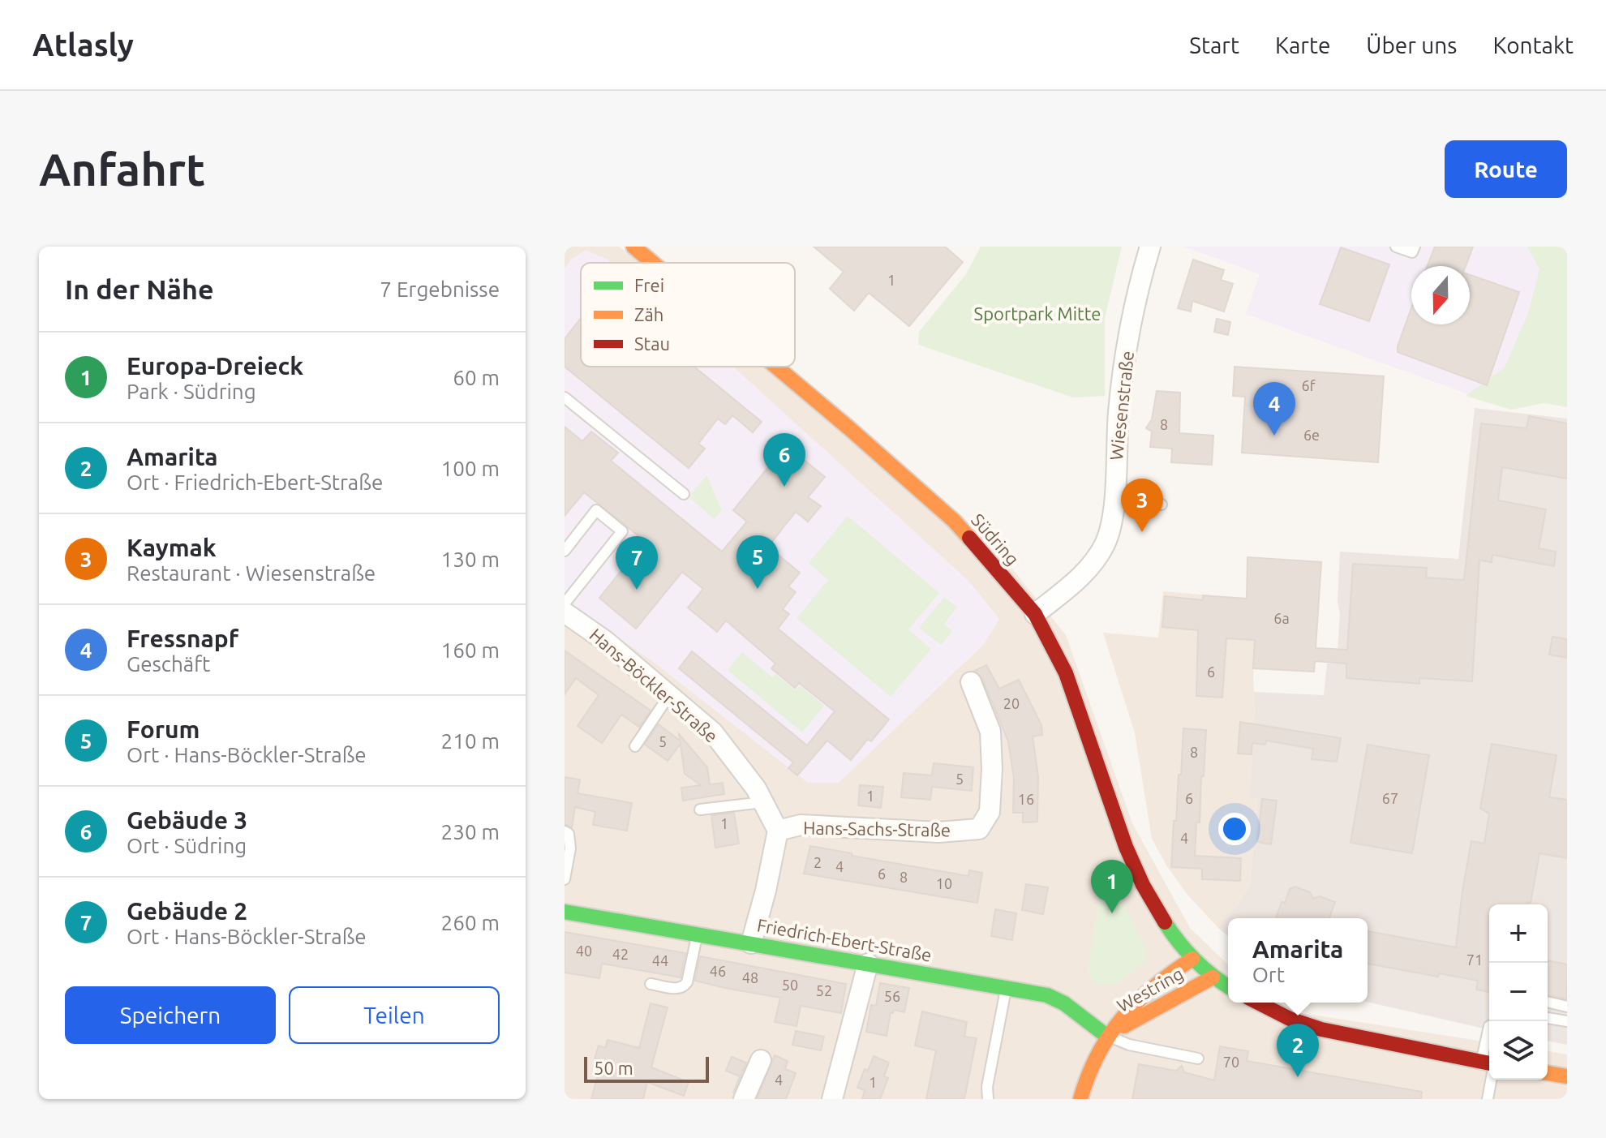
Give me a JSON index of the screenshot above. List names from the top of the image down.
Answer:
{
  "streets": {
    "main road": ["Südring", "Friedrich-Ebert-Straße", "Westring"],
    "street": ["Wiesenstraße", "Hans-Böckler-Straße", "Hans-Sachs-Straße"]
  },
  "crossings": [
    ["Wiesenstraße", "Südring"],
    ["Südring", "Westring"],
    ["Hans-Böckler-Straße", "Hans-Sachs-Straße"],
    ["Friedrich-Ebert-Straße", "Westring"]
  ],
  "parks": ["Sportpark Mitte"],
  "house_numbers": [
    "1",
    "6f",
    "8",
    "6e",
    "6a",
    "6",
    "20",
    "5",
    "8",
    "5",
    "1",
    "6",
    "67",
    "16",
    "1",
    "4",
    "2",
    "4",
    "6",
    "8",
    "10",
    "40",
    "42",
    "71",
    "44",
    "46",
    "48",
    "50",
    "52",
    "56",
    "70",
    "4",
    "1"
  ],
  "legend": ["Frei", "Zäh", "Stau"],
  "scale_bar": "50 m",
  "north": "bottom",
  "page": {
    "header": "Atlasly",
    "nav": [
      "Start",
      "Karte",
      "Über uns",
      "Kontakt"
    ],
    "buttons": [
      "Route",
      ["Speichern", "Teilen"]
    ],
    "title": "Anfahrt",
    "heading": ["In der Nähe", "7 Ergebnisse"],
    "list": [
      {
        "mark": "1",
        "name": "Europa-Dreieck",
        "note": "Park · Südring",
        "value": "60 m"
      },
      {
        "mark": "2",
        "name": "Amarita",
        "note": "Ort · Friedrich-Ebert-Straße",
        "value": "100 m"
      },
      {
        "mark": "3",
        "name": "Kaymak",
        "note": "Restaurant · Wiesenstraße",
        "value": "130 m"
      },
      {
        "mark": "4",
        "name": "Fressnapf",
        "note": "Geschäft",
        "value": "160 m"
      },
      {
        "mark": "5",
        "name": "Forum",
        "note": "Ort · Hans-Böckler-Straße",
        "value": "210 m"
      },
      {
        "mark": "6",
        "name": "Gebäude 3",
        "note": "Ort · Südring",
        "value": "230 m"
      },
      {
        "mark": "7",
        "name": "Gebäude 2",
        "note": "Ort · Hans-Böckler-Straße",
        "value": "260 m"
      }
    ],
    "pins": [
      "4",
      "6",
      "3",
      "5",
      "7",
      "1",
      "2"
    ],
    "map_buttons": ["+", "−"],
    "popup": ["Amarita", "Ort"],
    "scale": "50 m"
  }
}
